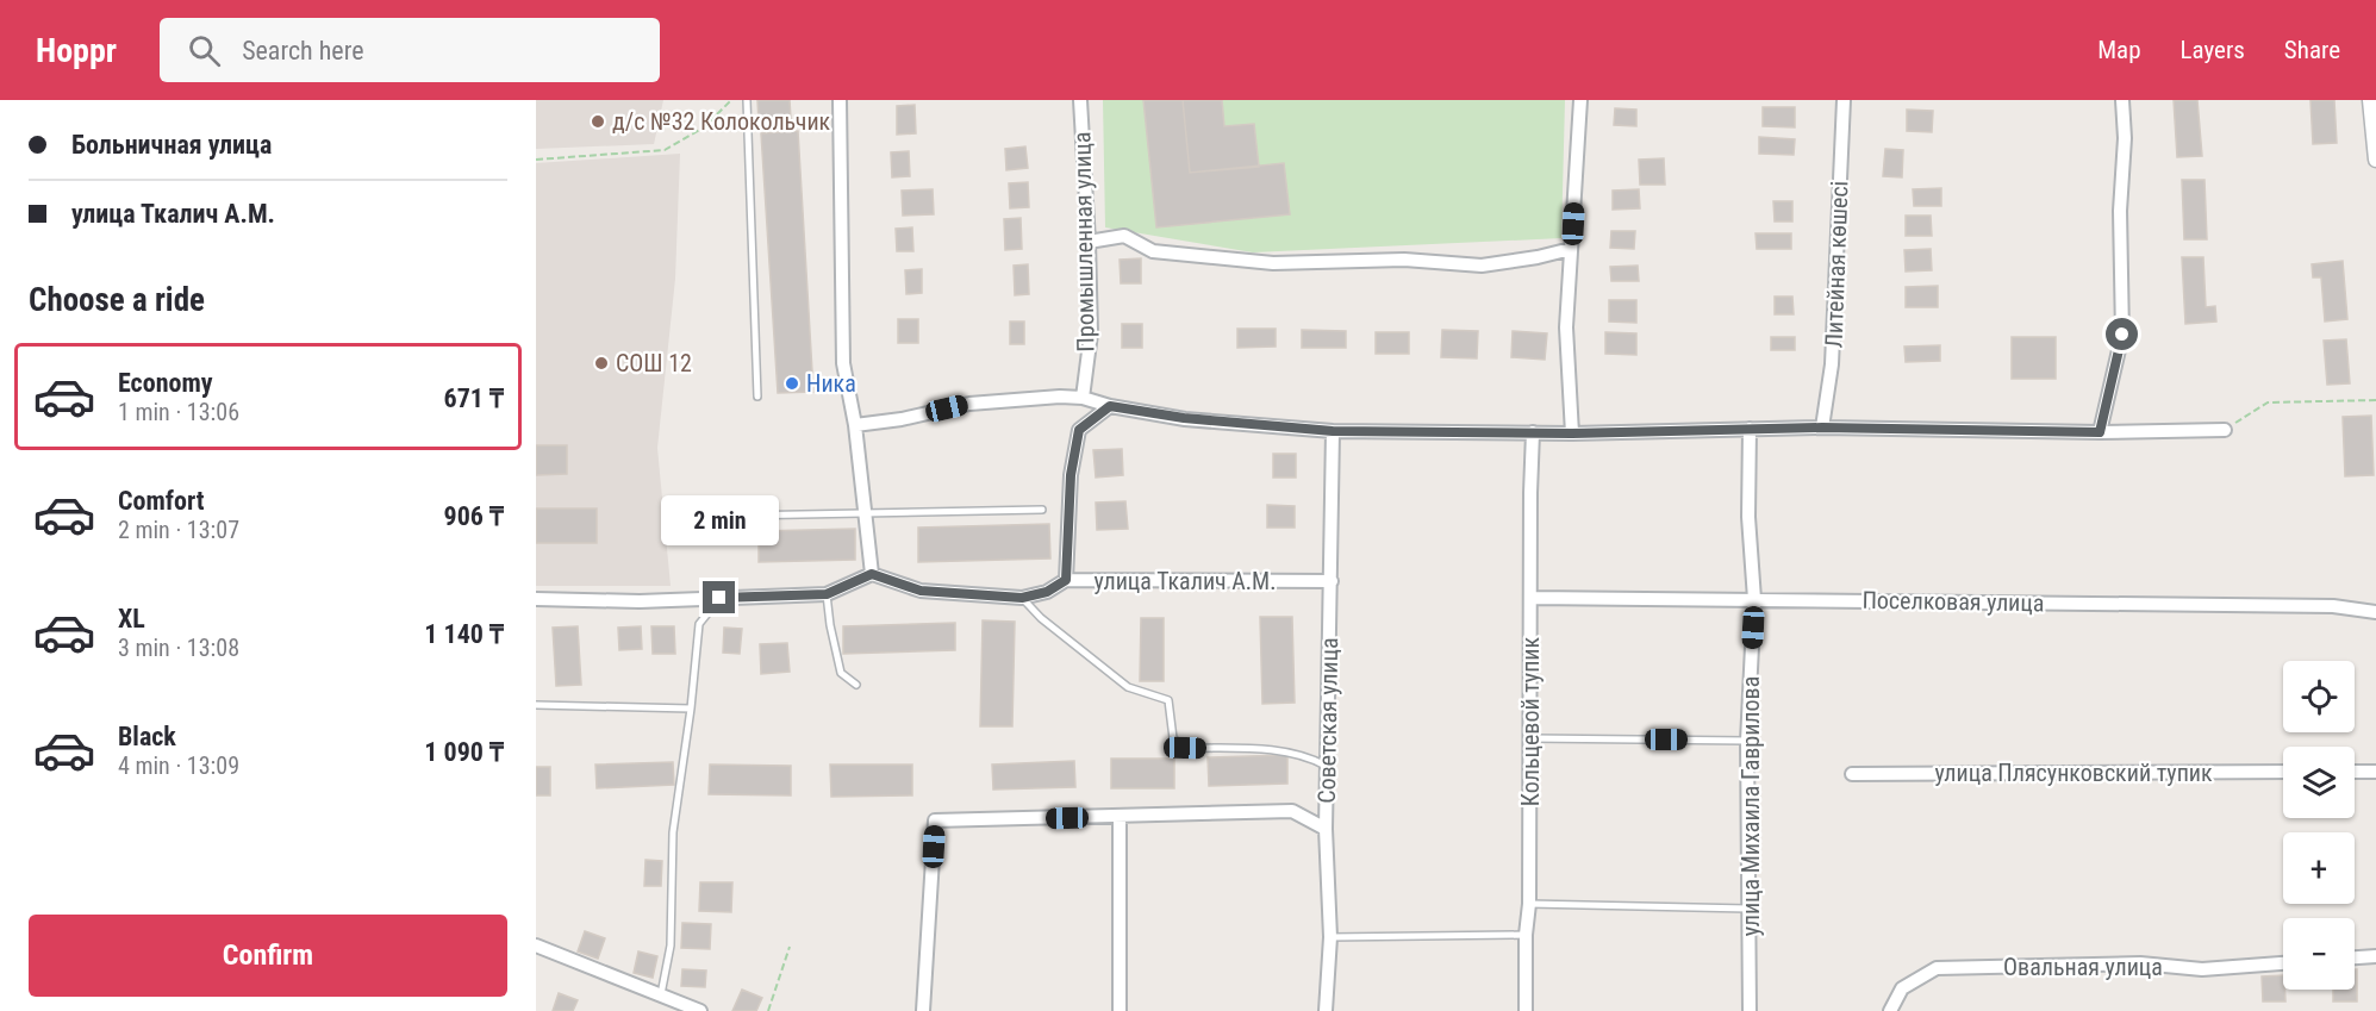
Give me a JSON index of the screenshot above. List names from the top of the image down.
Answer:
{
  "streets": {
    "street": [
      "Промышленная улица",
      "Литейная көшесі",
      "улица Ткалич А.М.",
      "Поселковая улица",
      "Советская улица",
      "Кольцевой тупик",
      "улица Плясунковский тупик",
      "улица Михаила Гаврилова",
      "Овальная улица"
    ]
  },
  "crossings": [
    ["улица Ткалич А.М.", "Советская улица"],
    ["Поселковая улица", "Кольцевой тупик"],
    ["Поселковая улица", "улица Михаила Гаврилова"]
  ],
  "places": ["д/с №32 Колокольчик", "СОШ 12", "Ника"],
  "page": {
    "header": "Hoppr",
    "search": "Search here",
    "nav": ["Map", "Layers", "Share"],
    "banner": ["Больничная улица", "улица Ткалич А.М."],
    "heading": "Choose a ride",
    "list": [
      {
        "name": "Economy",
        "note": "1 min · 13:06",
        "value": "671 ₸"
      },
      {
        "name": "Comfort",
        "note": "2 min · 13:07",
        "value": "906 ₸"
      },
      {
        "name": "XL",
        "note": "3 min · 13:08",
        "value": "1 140 ₸"
      },
      {
        "name": "Black",
        "note": "4 min · 13:09",
        "value": "1 090 ₸"
      }
    ],
    "bubble": "2 min",
    "map_buttons": ["+", "−"],
    "buttons": "Confirm"
  }
}
